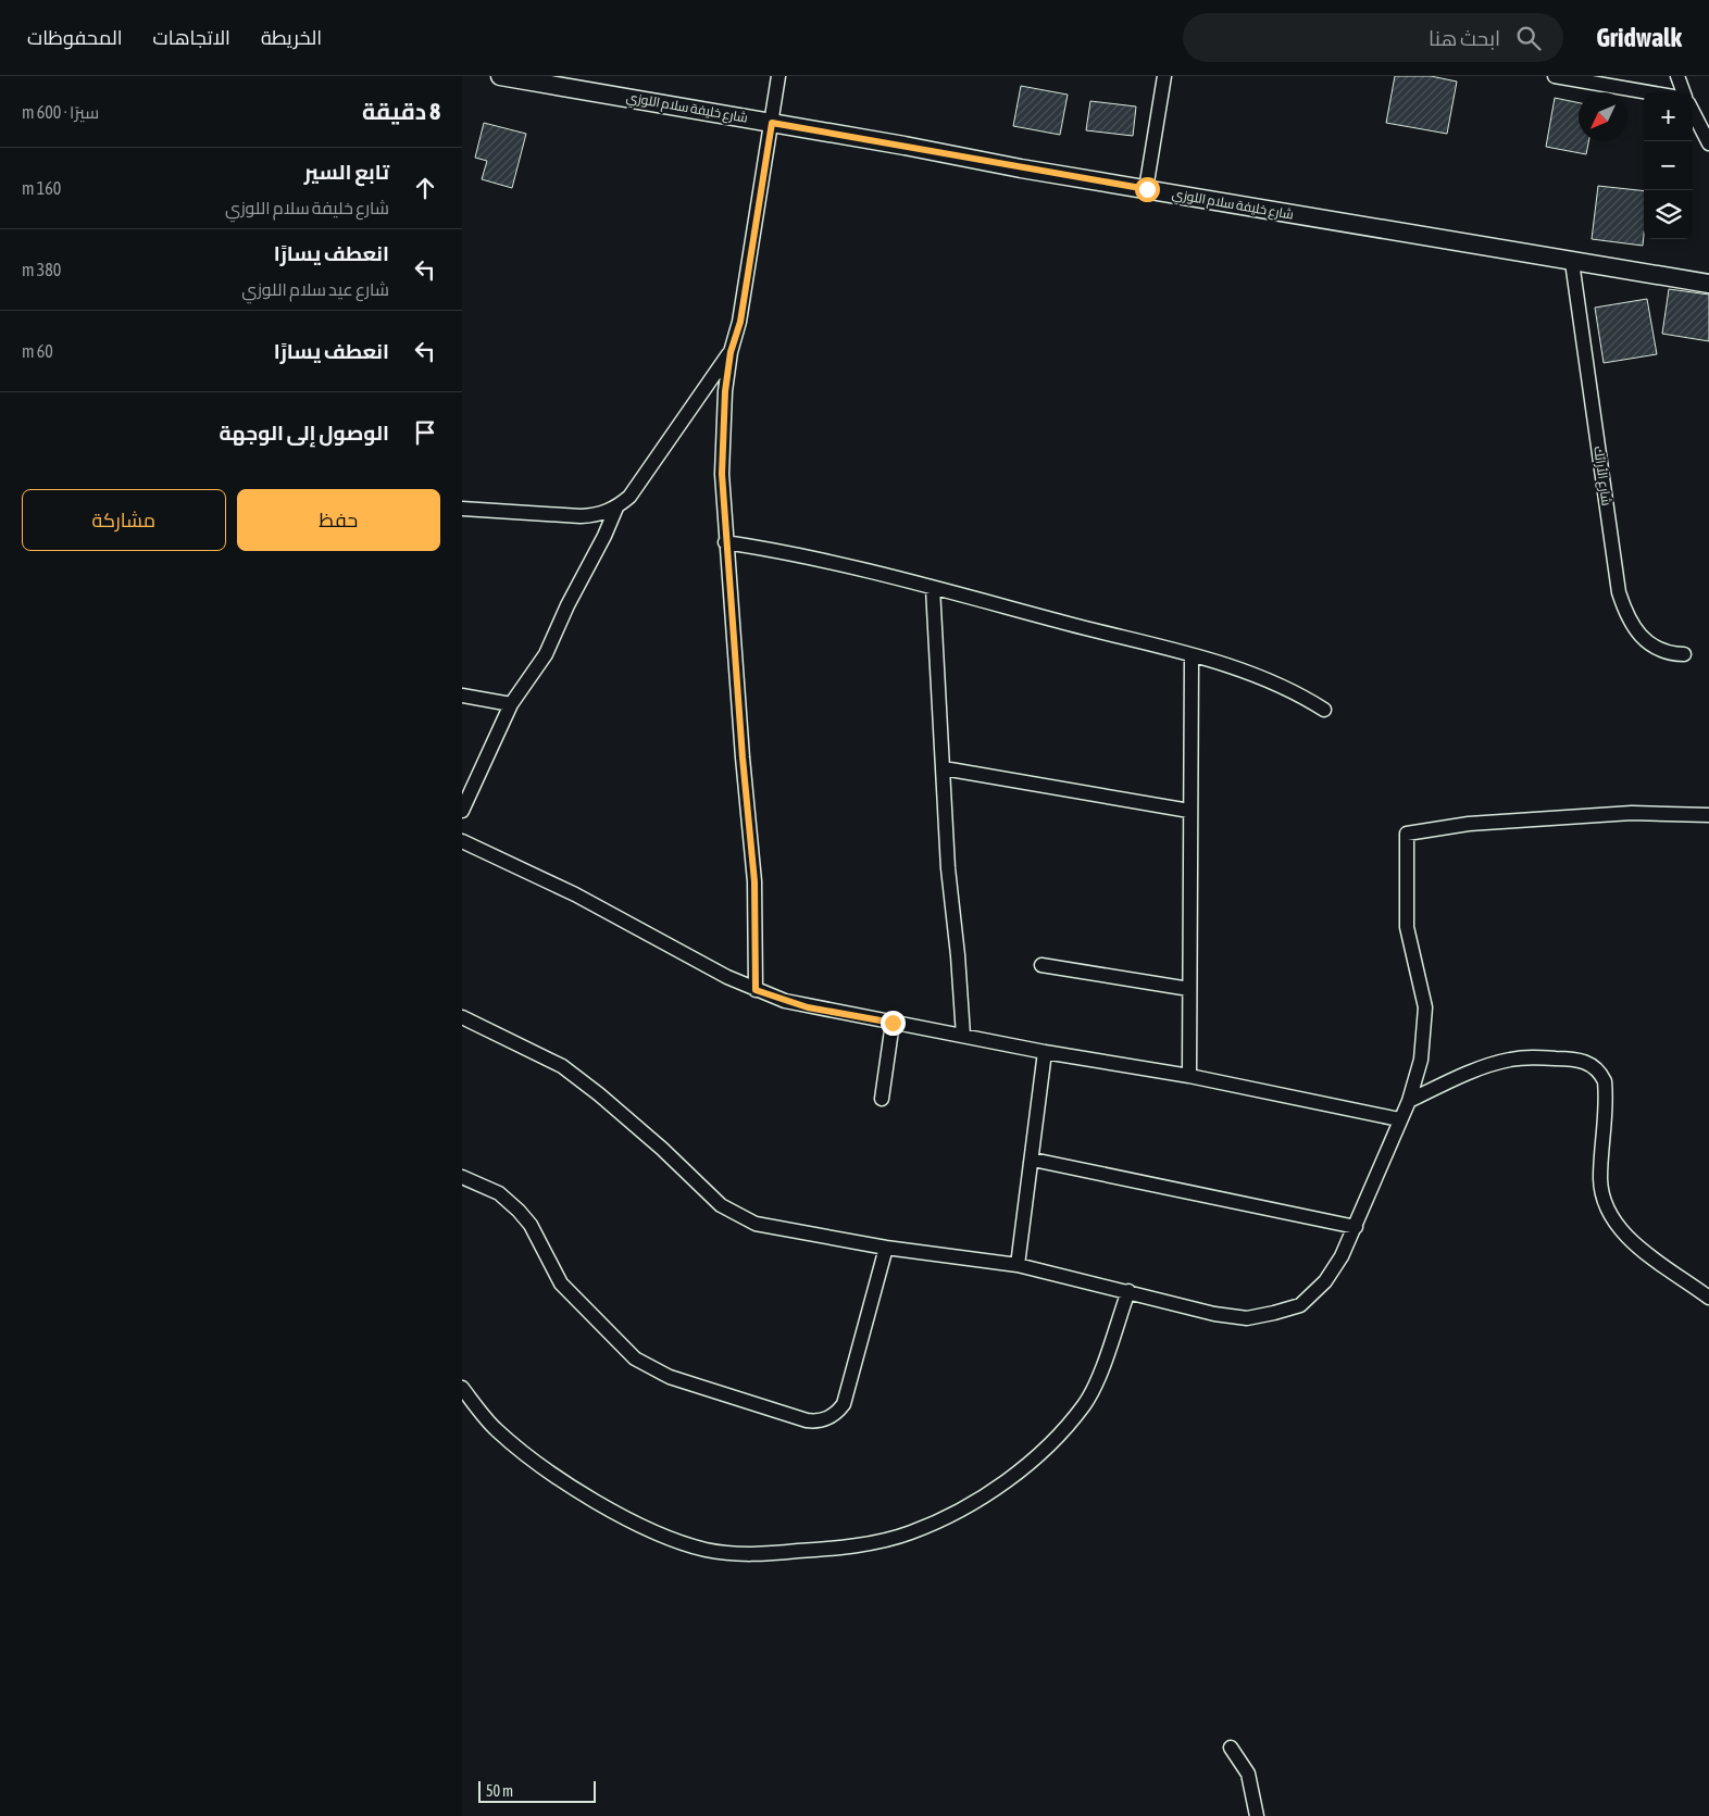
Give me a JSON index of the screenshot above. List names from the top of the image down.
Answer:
{
  "streets": {
    "street": ["شارع خليفة سلام اللوزي", "شارع الأرائك"]
  },
  "crossings": [
    ["شارع خليفة سلام اللوزي", "شارع الأرائك"]
  ],
  "scale_bar": "50 m",
  "north": "bottom left",
  "page": {
    "header": "Gridwalk",
    "search": "ابحث هنا",
    "nav": ["الخريطة", "الاتجاهات", "المحفوظات"],
    "heading": ["8 دقيقة", "سيرًا · 600 m"],
    "map_buttons": ["+", "−"],
    "list": [
      ["تابع السير", "شارع خليفة سلام اللوزي", "160 m"],
      ["انعطف يسارًا", "شارع عيد سلام اللوزي", "380 m"],
      ["انعطف يسارًا", "60 m"],
      "الوصول إلى الوجهة"
    ],
    "buttons": ["حفظ", "مشاركة"],
    "scale": "50 m"
  }
}
